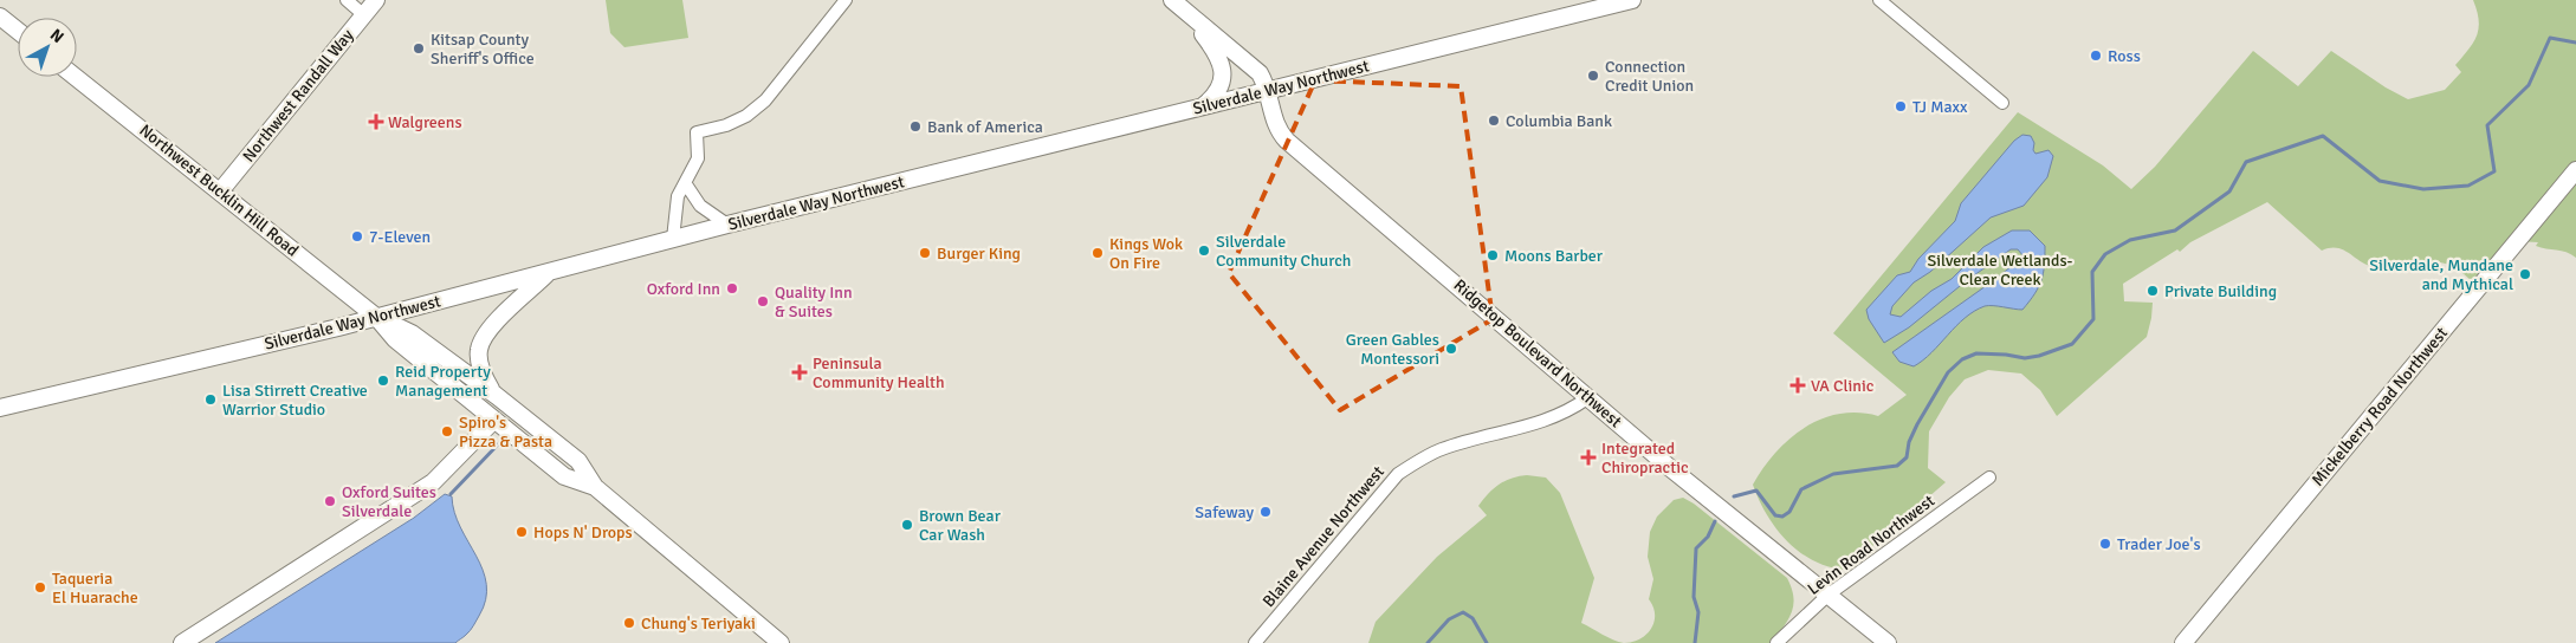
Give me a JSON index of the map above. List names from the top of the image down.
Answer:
{
  "streets": {
    "main road": [
      "Silverdale Way Northwest",
      "Northwest Randall Way",
      "Northwest Bucklin Hill Road",
      "Ridgetop Boulevard Northwest",
      "Mickelberry Road Northwest"
    ],
    "street": ["Blaine Avenue Northwest", "Levin Road Northwest"]
  },
  "crossings": [
    ["Silverdale Way Northwest", "Northwest Bucklin Hill Road"],
    ["Silverdale Way Northwest", "Ridgetop Boulevard Northwest"],
    ["Northwest Randall Way", "Northwest Bucklin Hill Road"],
    ["Ridgetop Boulevard Northwest", "Blaine Avenue Northwest"],
    ["Ridgetop Boulevard Northwest", "Levin Road Northwest"]
  ],
  "parks": ["Silverdale Wetlands- Clear Creek"],
  "places": {
    "other": [
      "Kitsap County Sheriff's Office",
      "Ross",
      "Connection Credit Union",
      "TJ Maxx",
      "Columbia Bank",
      "Bank of America",
      "7-Eleven",
      "Silverdale Community Church",
      "Burger King",
      "Kings Wok On Fire",
      "Moons Barber",
      "Silverdale, Mundane and Mythical",
      "Oxford Inn",
      "Private Building",
      "Quality Inn & Suites",
      "Green Gables Montessori",
      "Reid Property Management",
      "Lisa Stirrett Creative Warrior Studio",
      "Spiro's Pizza & Pasta",
      "Oxford Suites Silverdale",
      "Safeway",
      "Brown Bear Car Wash",
      "Hops N' Drops",
      "Trader Joe's",
      "Taqueria El Huarache",
      "Chung's Teriyaki"
    ],
    "health": [
      "Walgreens",
      "Peninsula Community Health",
      "VA Clinic",
      "Integrated Chiropractic"
    ]
  },
  "north": "top right"
}
